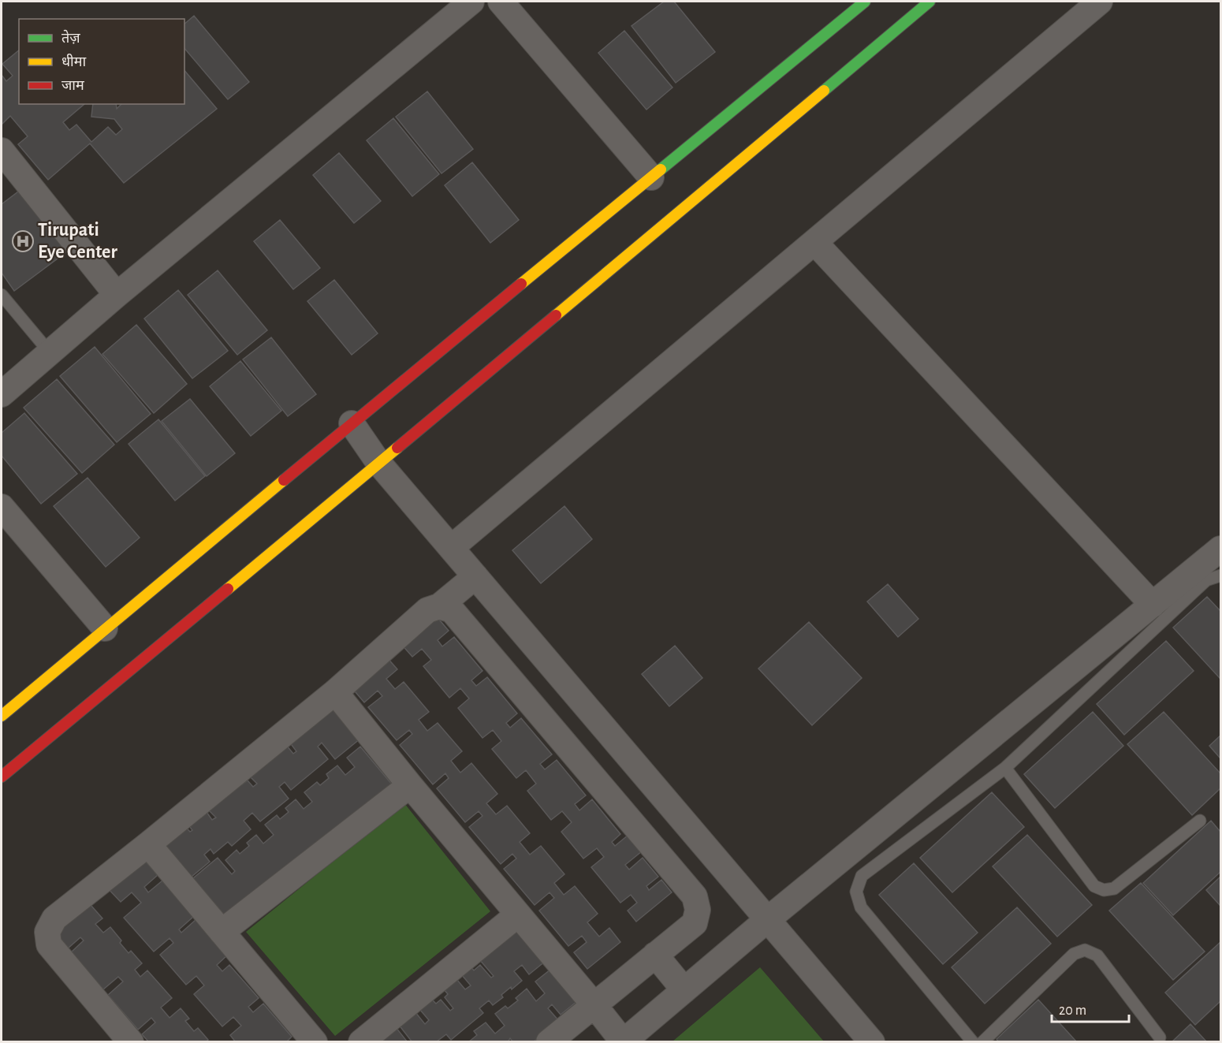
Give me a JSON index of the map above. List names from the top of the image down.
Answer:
{
  "places": {
    "hospital": ["Tirupati Eye Center"]
  },
  "legend": ["तेज़", "धीमा", "जाम"],
  "scale_bar": "20 m"
}
